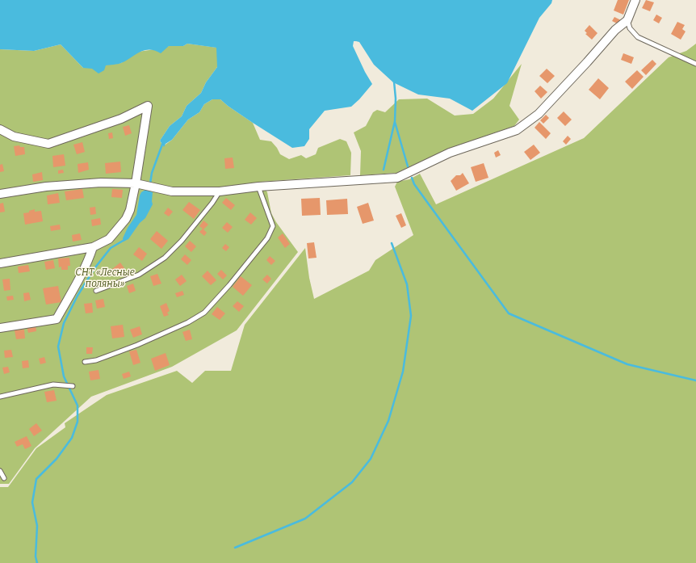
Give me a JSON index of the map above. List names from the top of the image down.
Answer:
{
  "parks": ["СНТ «Лесные поляны»"]
}
